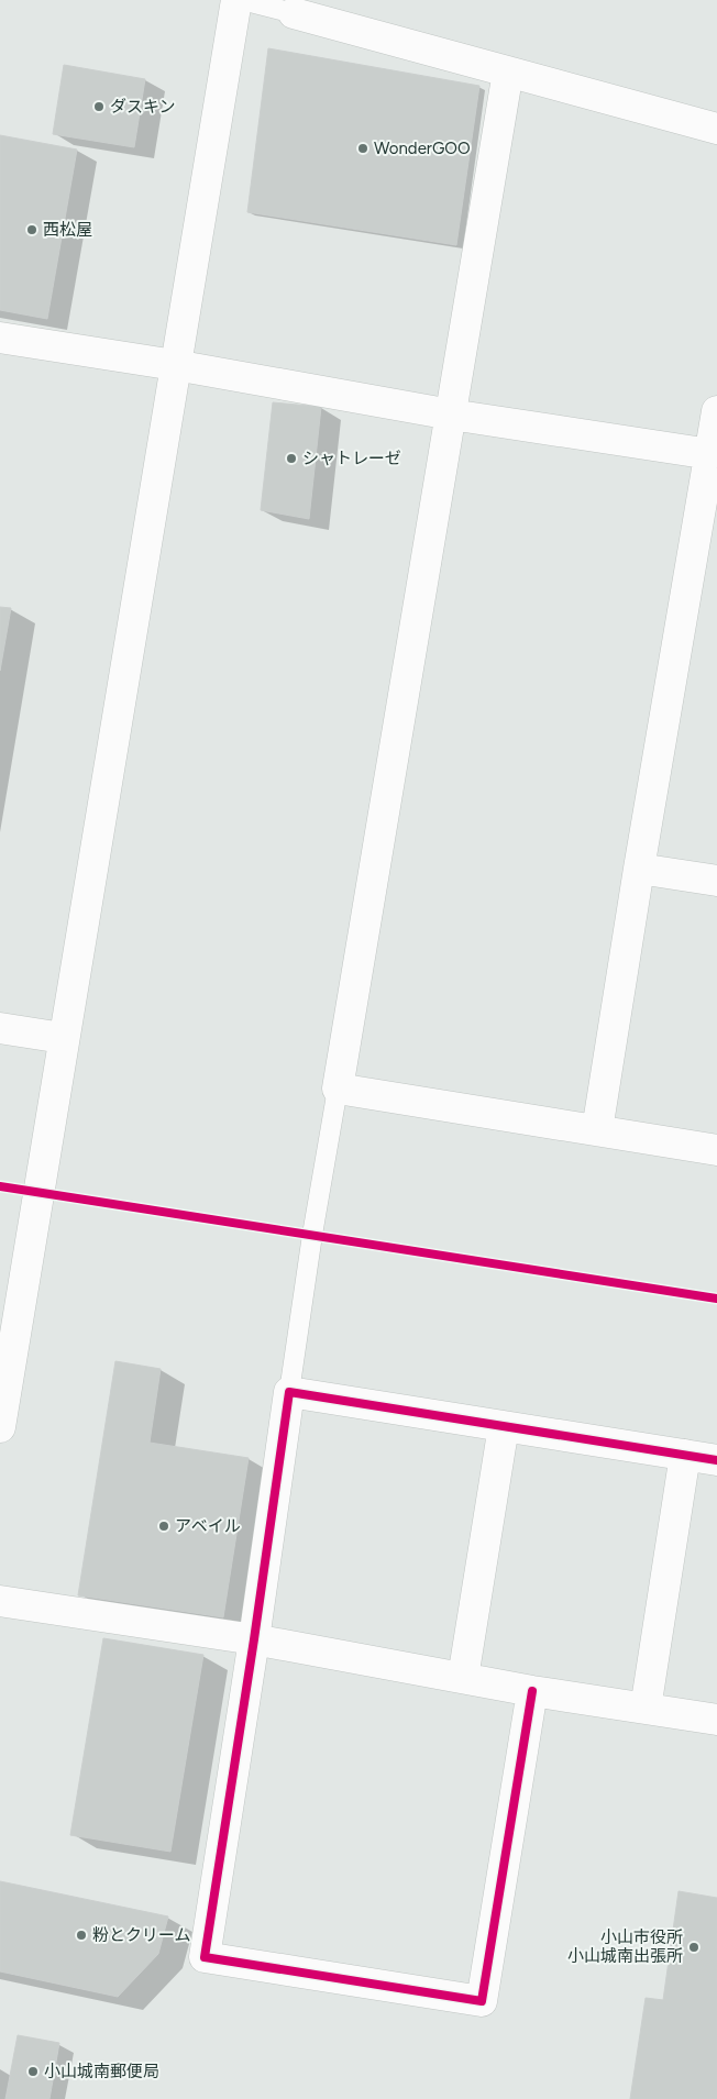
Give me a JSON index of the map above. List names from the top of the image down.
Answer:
{
  "places": [
    "ダスキン",
    "WonderGOO",
    "西松屋",
    "シャトレーゼ",
    "アベイル",
    "粉とクリーム",
    "小山市役所 小山城南出張所",
    "小山城南郵便局"
  ]
}
